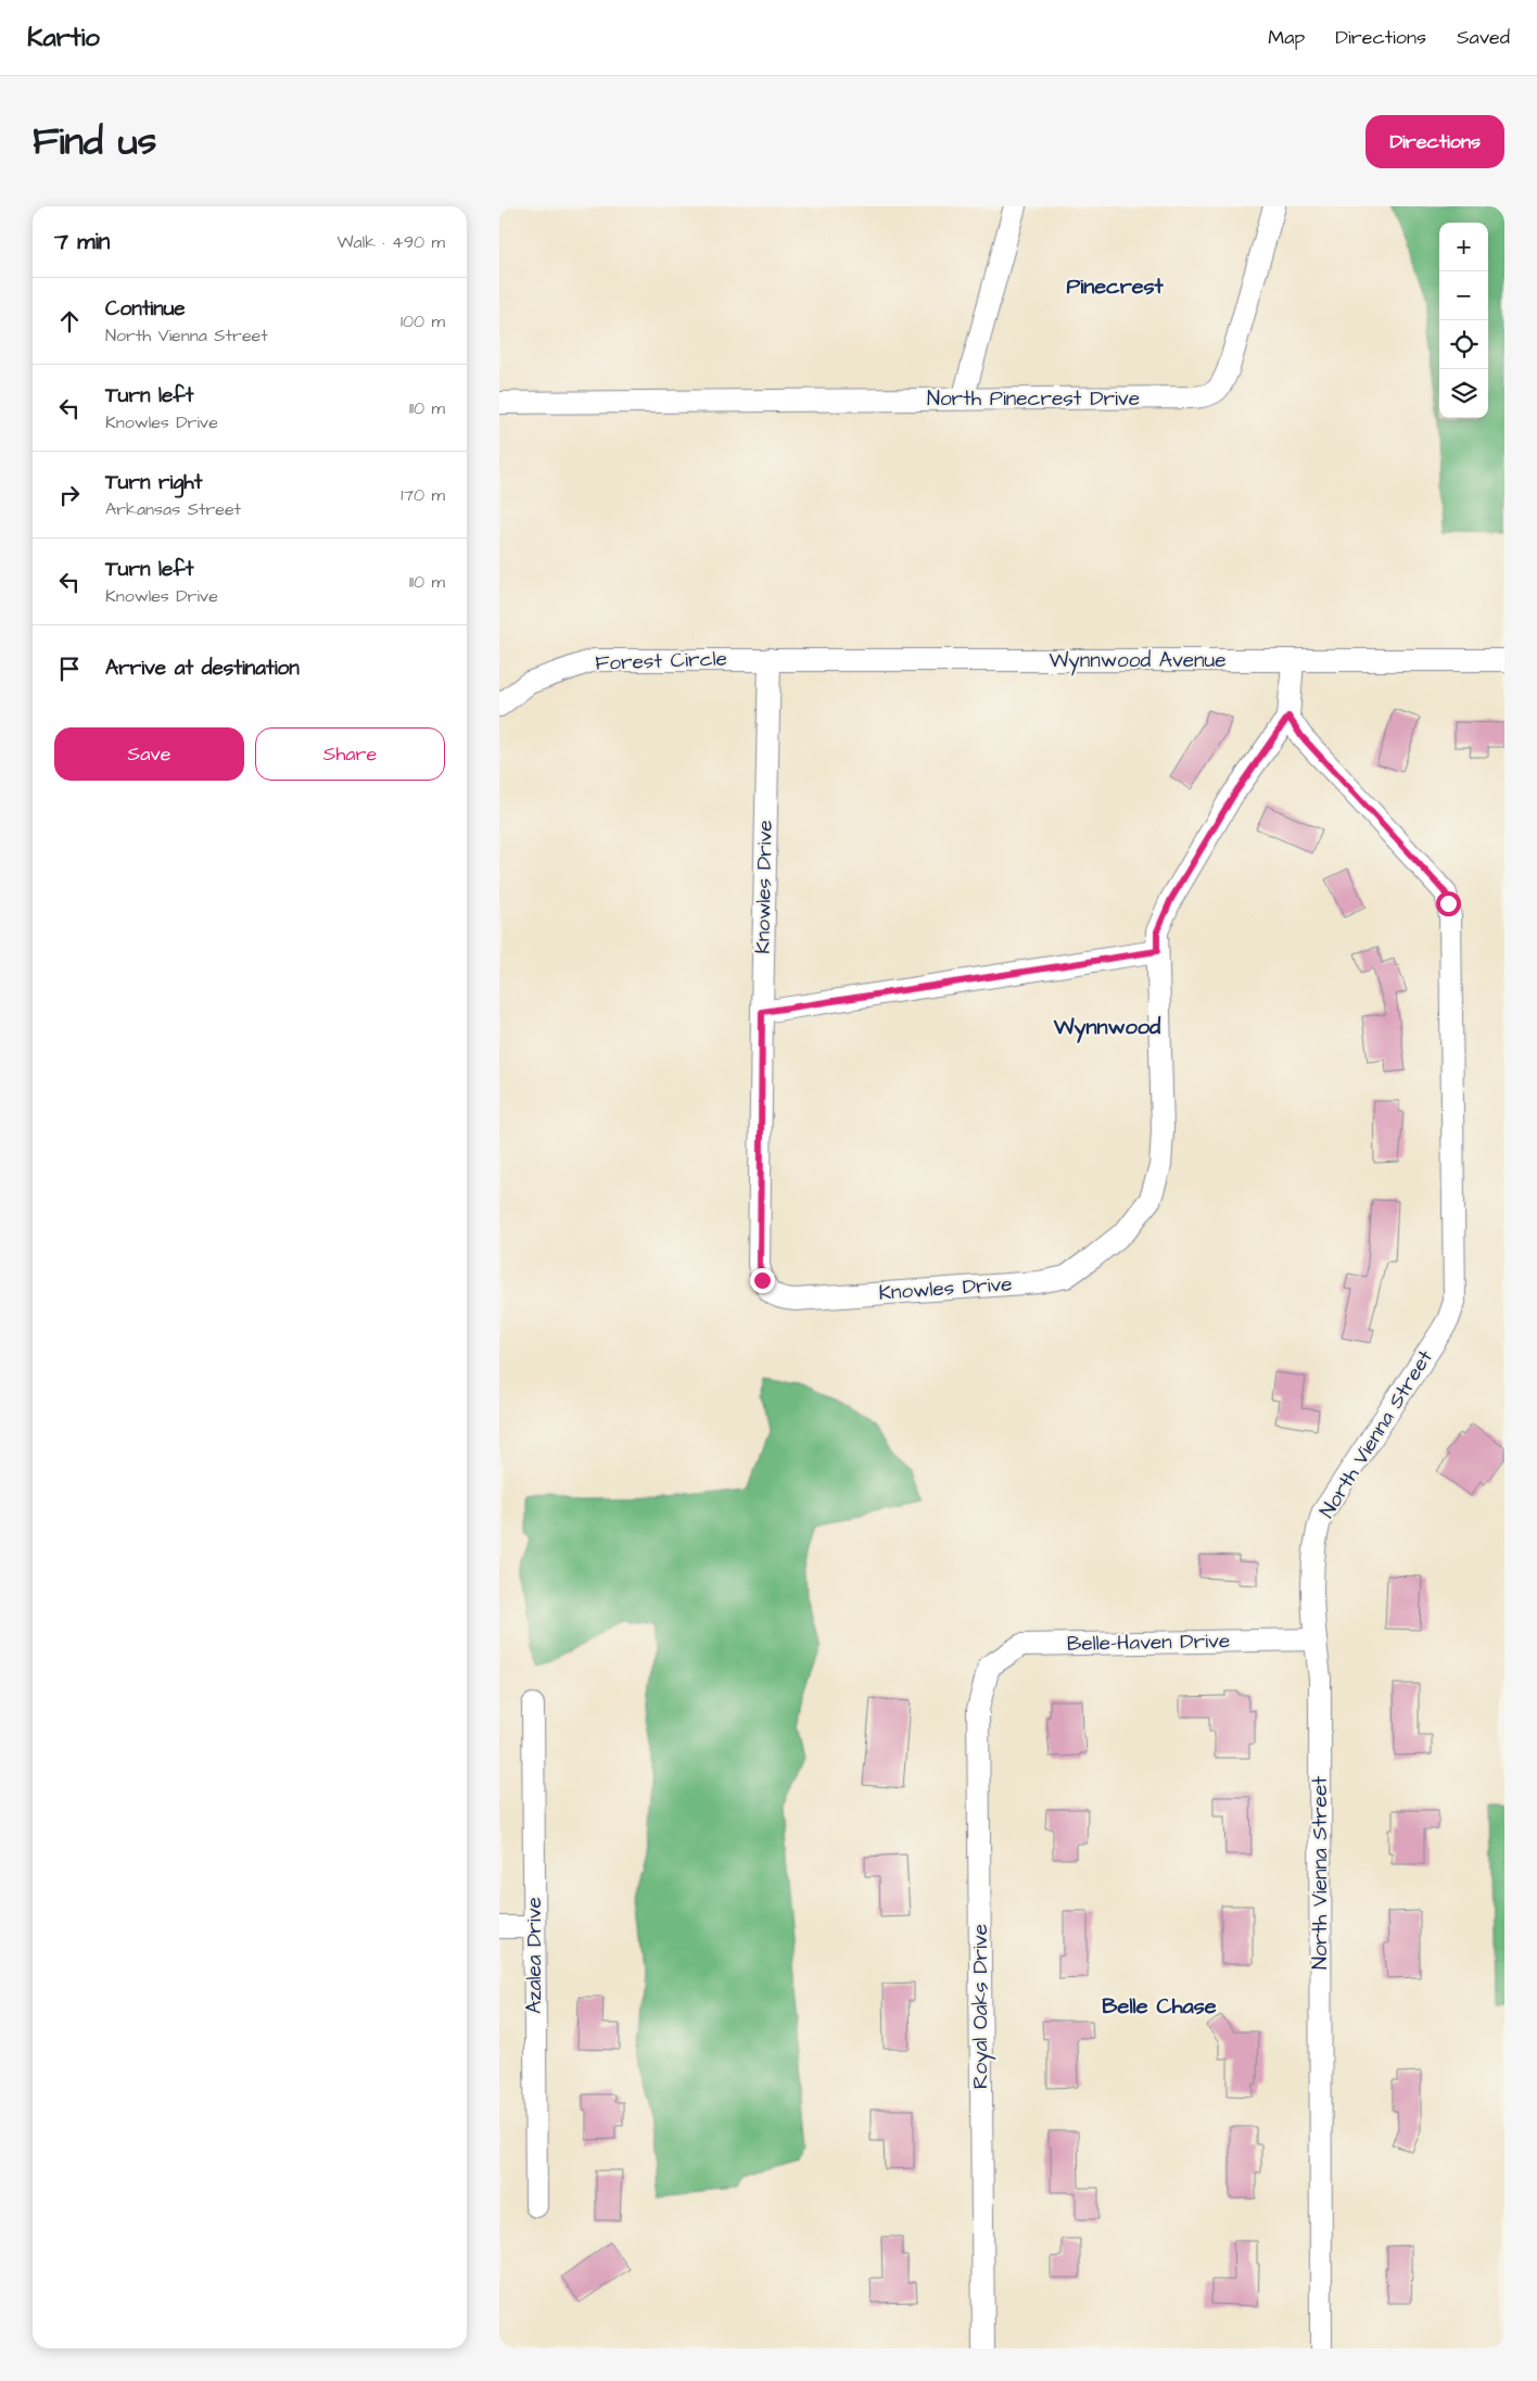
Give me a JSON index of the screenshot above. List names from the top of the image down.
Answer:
{
  "streets": {
    "street": [
      "North Pinecrest Drive",
      "Wynnwood Avenue",
      "Forest Circle",
      "Knowles Drive",
      "North Vienna Street",
      "Belle-Haven Drive",
      "Azalea Drive",
      "Royal Oaks Drive"
    ]
  },
  "crossings": [
    ["Wynnwood Avenue", "Forest Circle"],
    ["Wynnwood Avenue", "Knowles Drive"],
    ["Forest Circle", "Knowles Drive"],
    ["Knowles Drive", "North Vienna Street"],
    ["North Vienna Street", "Belle-Haven Drive"],
    ["Belle-Haven Drive", "Royal Oaks Drive"]
  ],
  "districts": ["Pinecrest", "Wynnwood", "Belle Chase"],
  "page": {
    "header": "Kartio",
    "nav": ["Map", "Directions", "Saved"],
    "title": "Find us",
    "buttons": [
      "Directions",
      ["Save", "Share"]
    ],
    "heading": ["7 min", "Walk · 490 m"],
    "map_buttons": ["+", "−"],
    "list": [
      ["Continue", "North Vienna Street", "100 m"],
      ["Turn left", "Knowles Drive", "110 m"],
      ["Turn right", "Arkansas Street", "170 m"],
      ["Turn left", "Knowles Drive", "110 m"],
      "Arrive at destination"
    ]
  }
}
